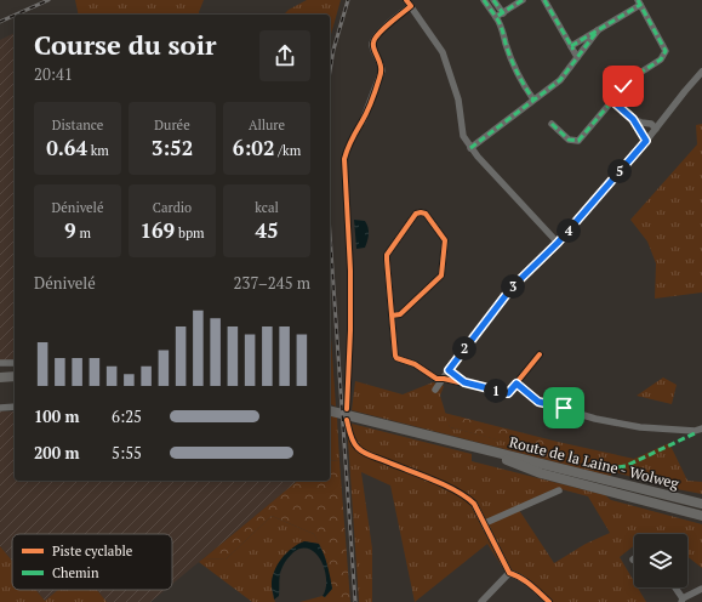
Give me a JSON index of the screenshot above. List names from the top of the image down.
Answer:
{
  "streets": {
    "highway": ["Route de la Laine - Wolweg"]
  },
  "legend": ["Piste cyclable", "Chemin"],
  "page": {
    "heading": ["Course du soir", "20:41"],
    "stats": [
      ["Distance", "0.64 km"],
      ["Durée", "3:52"],
      ["Allure", "6:02 /km"],
      ["Dénivelé", "9 m"],
      ["Cardio", "169 bpm"],
      ["kcal", "45"]
    ],
    "pins": [
      "5",
      "4",
      "3",
      "2",
      "1"
    ],
    "chart": ["Dénivelé", "237–245 m"],
    "list": [
      {
        "name": "100 m",
        "note": "6:25"
      },
      {
        "name": "200 m",
        "note": "5:55"
      }
    ]
  }
}
